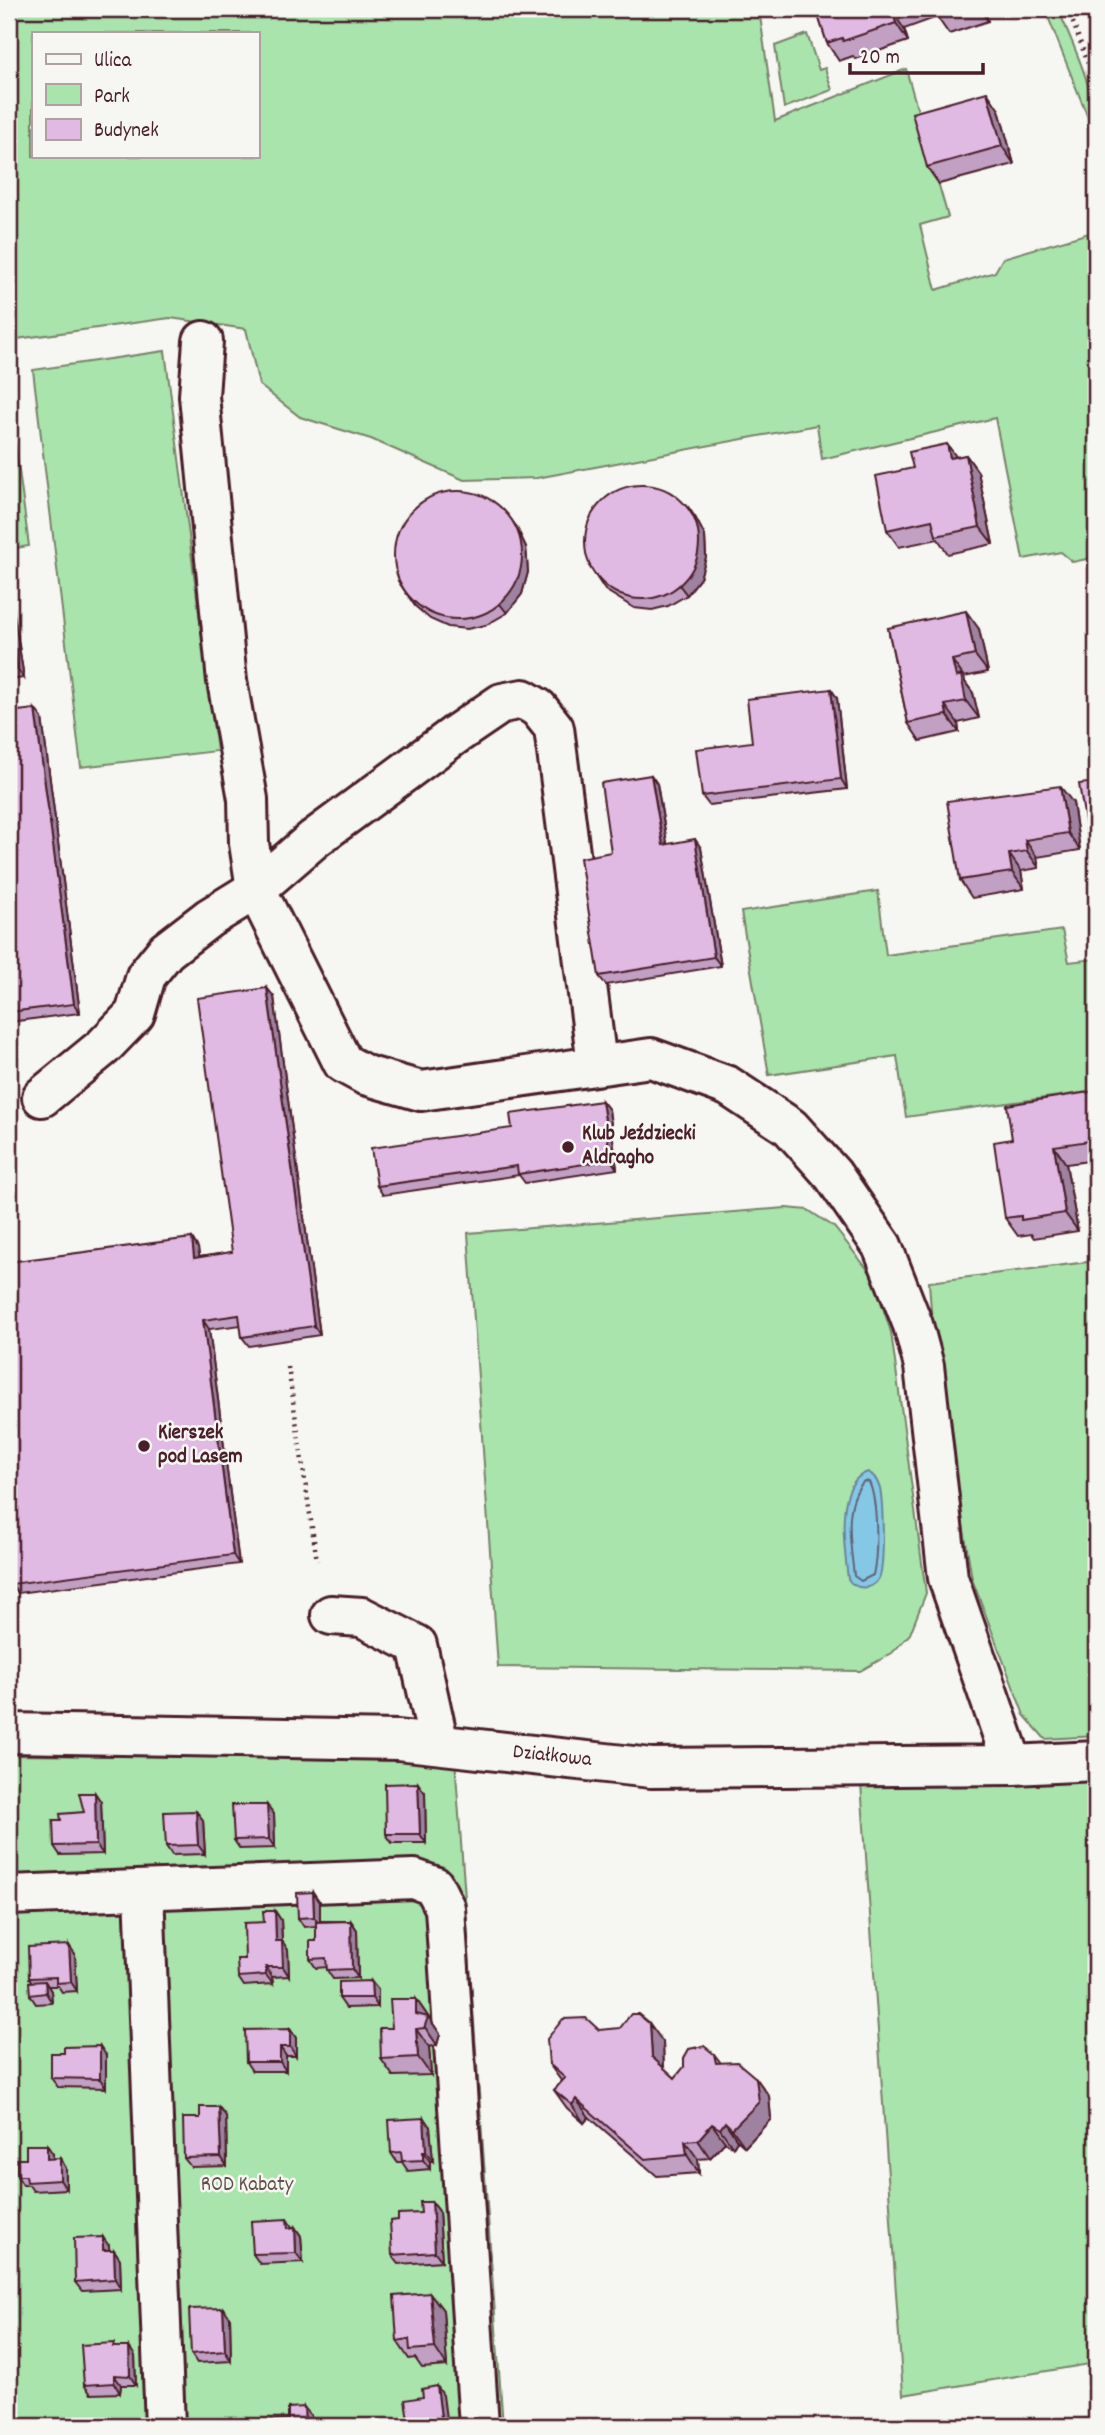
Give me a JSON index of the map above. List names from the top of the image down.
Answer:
{
  "streets": {
    "street": ["Działkowa"]
  },
  "parks": ["ROD Kabaty"],
  "places": ["Klub Jeździecki Aldragho", "Kierszek pod Lasem"],
  "legend": ["Ulica", "Park", "Budynek"],
  "scale_bar": "20 m"
}
